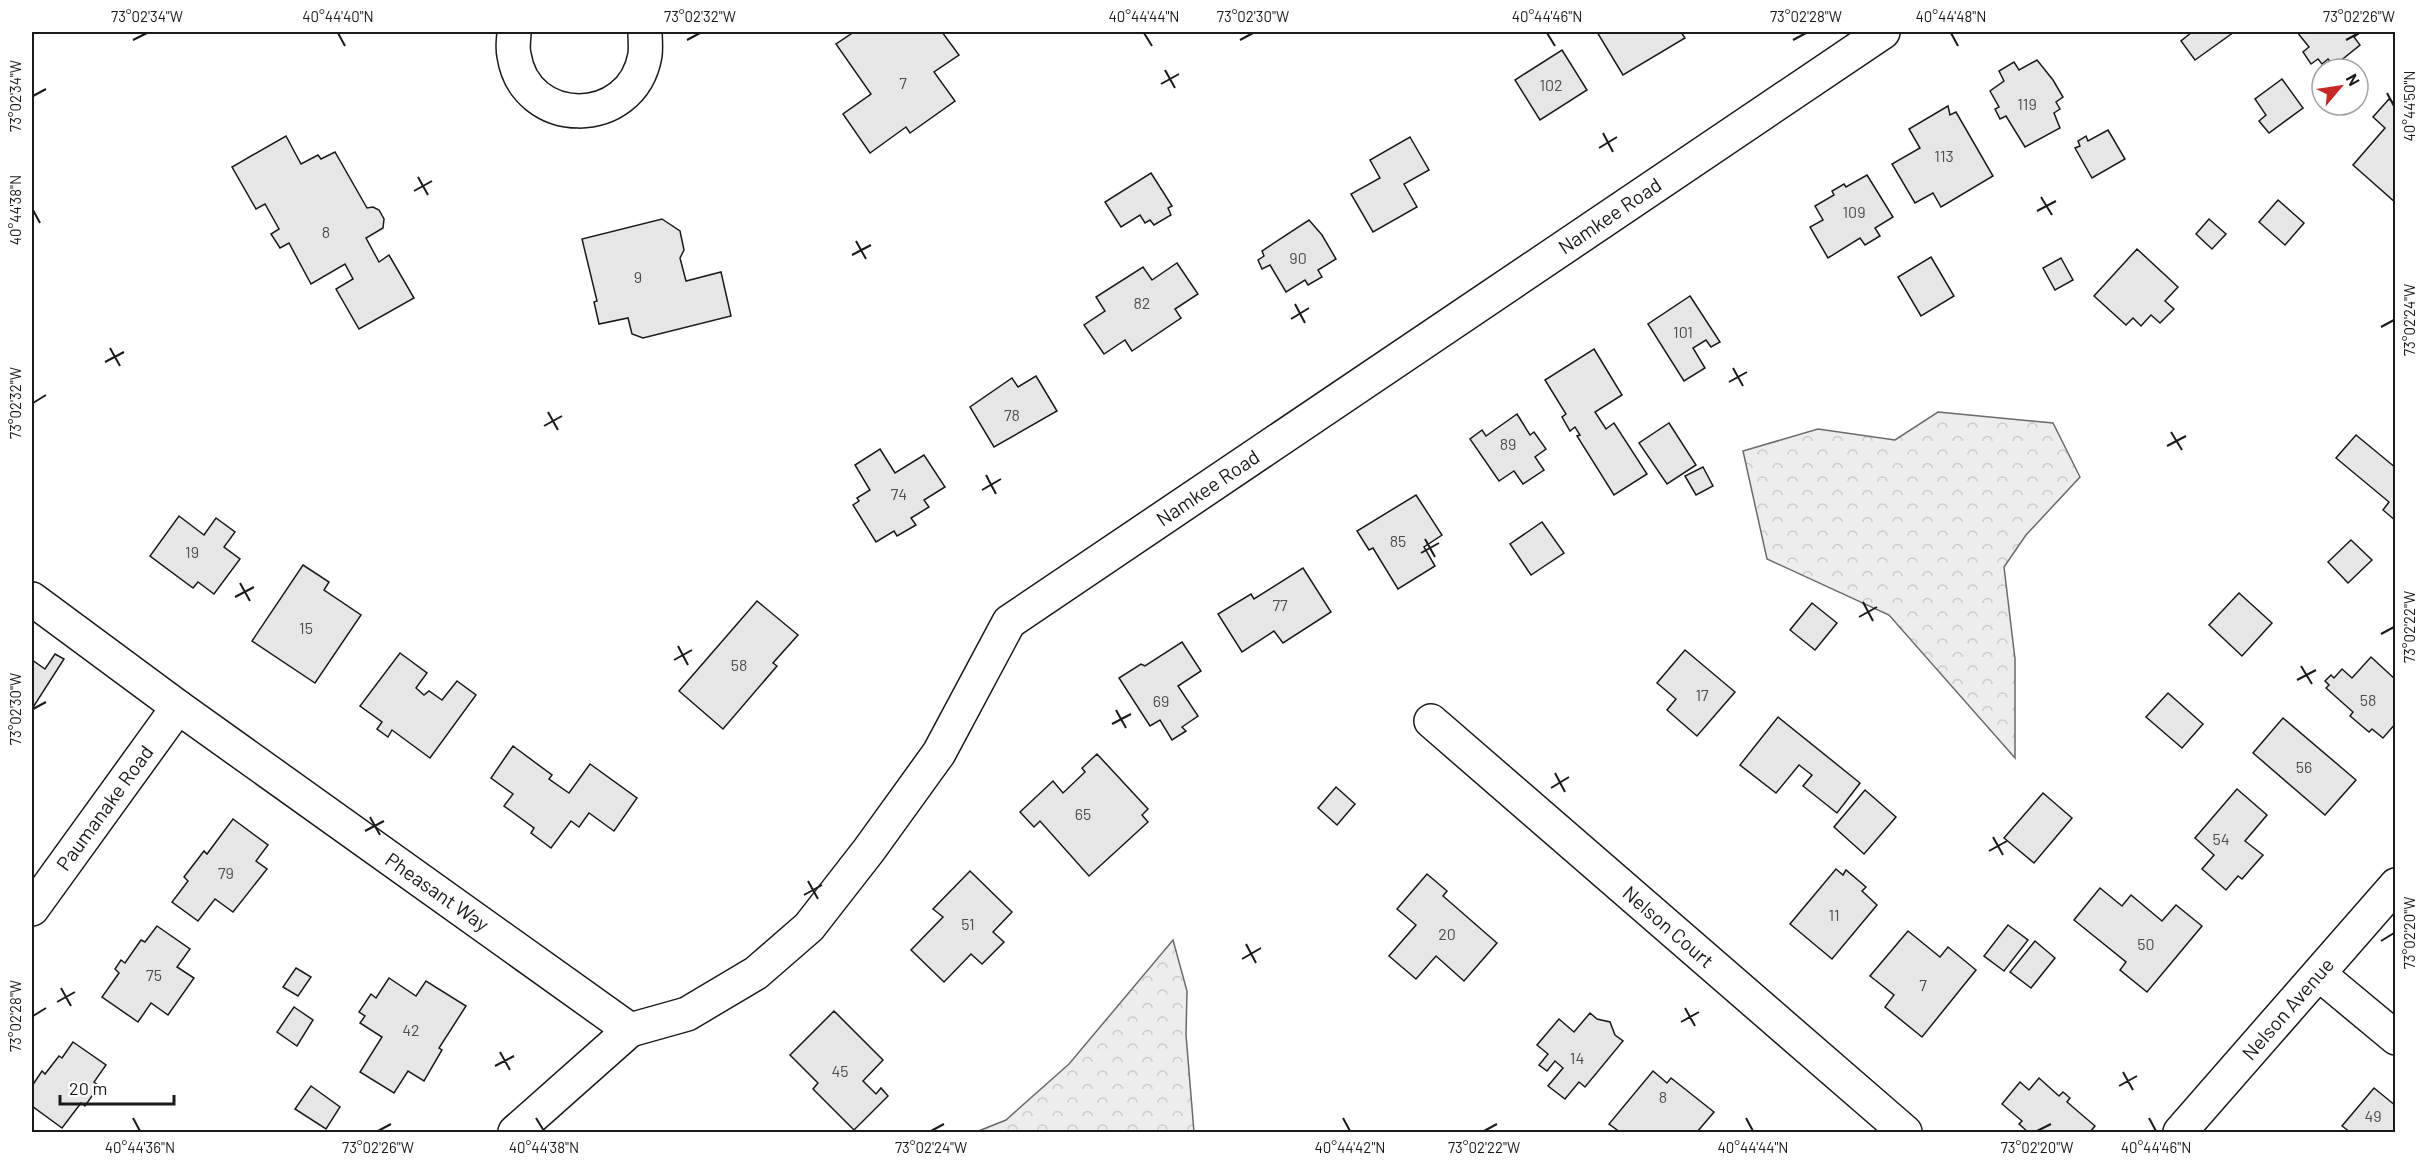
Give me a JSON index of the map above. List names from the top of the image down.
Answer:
{
  "streets": {
    "street": [
      "Namkee Road",
      "Paumanake Road",
      "Pheasant Way",
      "Nelson Court",
      "Nelson Avenue"
    ]
  },
  "crossings": [
    ["Namkee Road", "Pheasant Way"],
    ["Paumanake Road", "Pheasant Way"]
  ],
  "house_numbers": [
    "7",
    "102",
    "119",
    "113",
    "109",
    "8",
    "90",
    "9",
    "82",
    "101",
    "78",
    "89",
    "74",
    "85",
    "19",
    "77",
    "15",
    "58",
    "17",
    "58",
    "69",
    "56",
    "65",
    "54",
    "79",
    "11",
    "51",
    "20",
    "50",
    "75",
    "7",
    "42",
    "14",
    "45",
    "8",
    "49"
  ],
  "scale_bar": "20 m",
  "north": "top right",
  "coordinates": [
    "73°02'34\"W",
    "40°44'40\"N",
    "73°02'32\"W",
    "40°44'44\"N",
    "73°02'30\"W",
    "40°44'46\"N",
    "73°02'28\"W",
    "40°44'48\"N",
    "73°02'26\"W",
    "40°44'50\"N",
    "40°44'38\"N",
    "73°02'24\"W",
    "73°02'22\"W",
    "73°02'20\"W",
    "40°44'36\"N",
    "40°44'42\"N"
  ]
}
